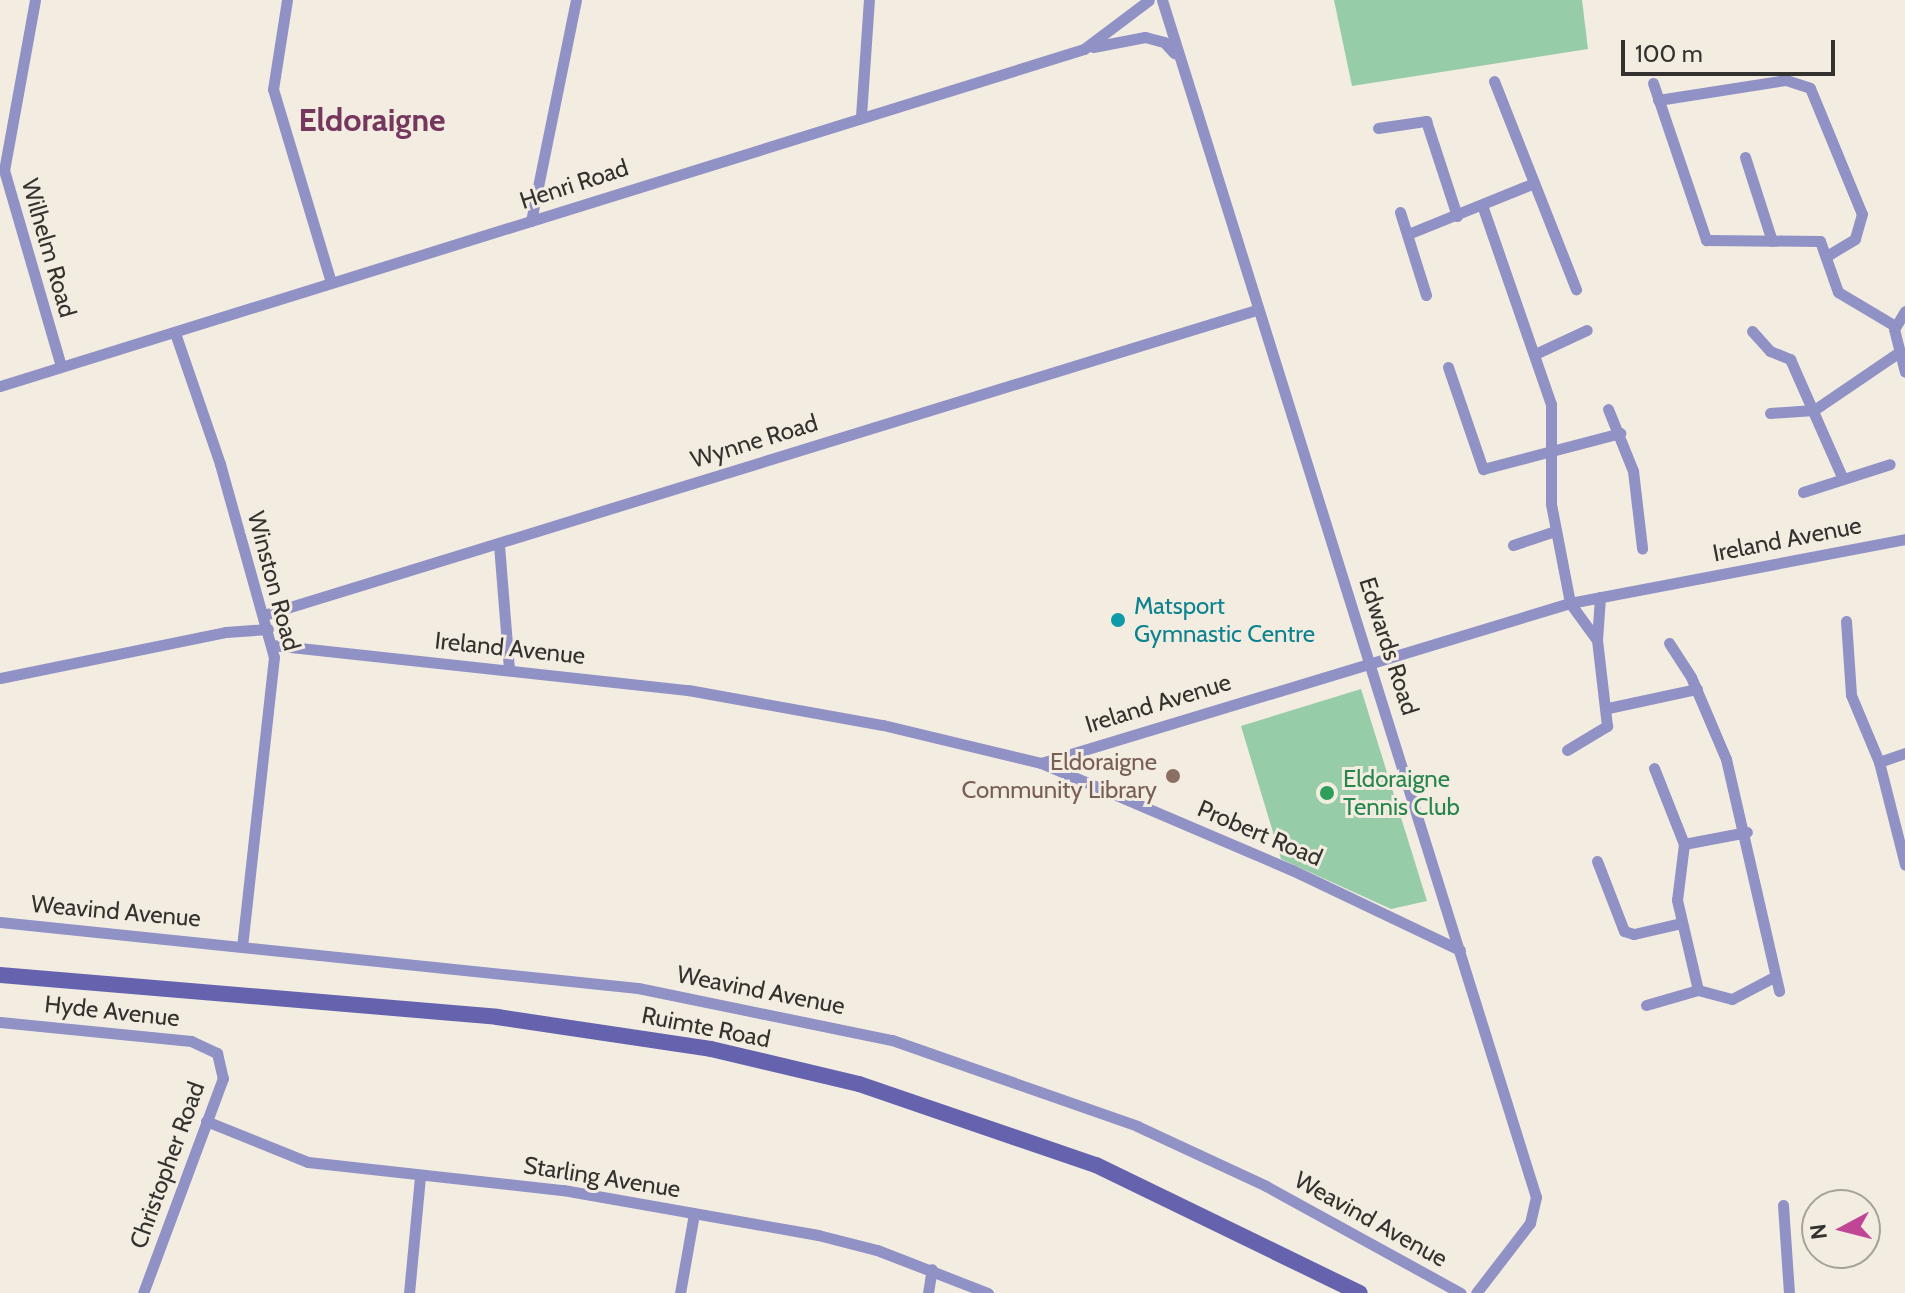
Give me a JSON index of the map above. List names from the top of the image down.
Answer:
{
  "streets": {
    "main road": ["Ruimte Road"],
    "street": [
      "Henri Road",
      "Wilhelm Road",
      "Wynne Road",
      "Ireland Avenue",
      "Winston Road",
      "Edwards Road",
      "Probert Road",
      "Weavind Avenue",
      "Hyde Avenue",
      "Christopher Road",
      "Starling Avenue"
    ]
  },
  "crossings": [
    ["Henri Road", "Wilhelm Road"],
    ["Henri Road", "Winston Road"],
    ["Wynne Road", "Winston Road"],
    ["Wynne Road", "Edwards Road"],
    ["Ireland Avenue", "Winston Road"],
    ["Ireland Avenue", "Edwards Road"],
    ["Ireland Avenue", "Probert Road"],
    ["Winston Road", "Weavind Avenue"],
    ["Edwards Road", "Probert Road"],
    ["Hyde Avenue", "Christopher Road"],
    ["Christopher Road", "Starling Avenue"]
  ],
  "districts": ["Eldoraigne"],
  "places": ["Matsport Gymnastic Centre", "Eldoraigne Community Library", "Eldoraigne Tennis Club"],
  "scale_bar": "100 m",
  "north": "left"
}
